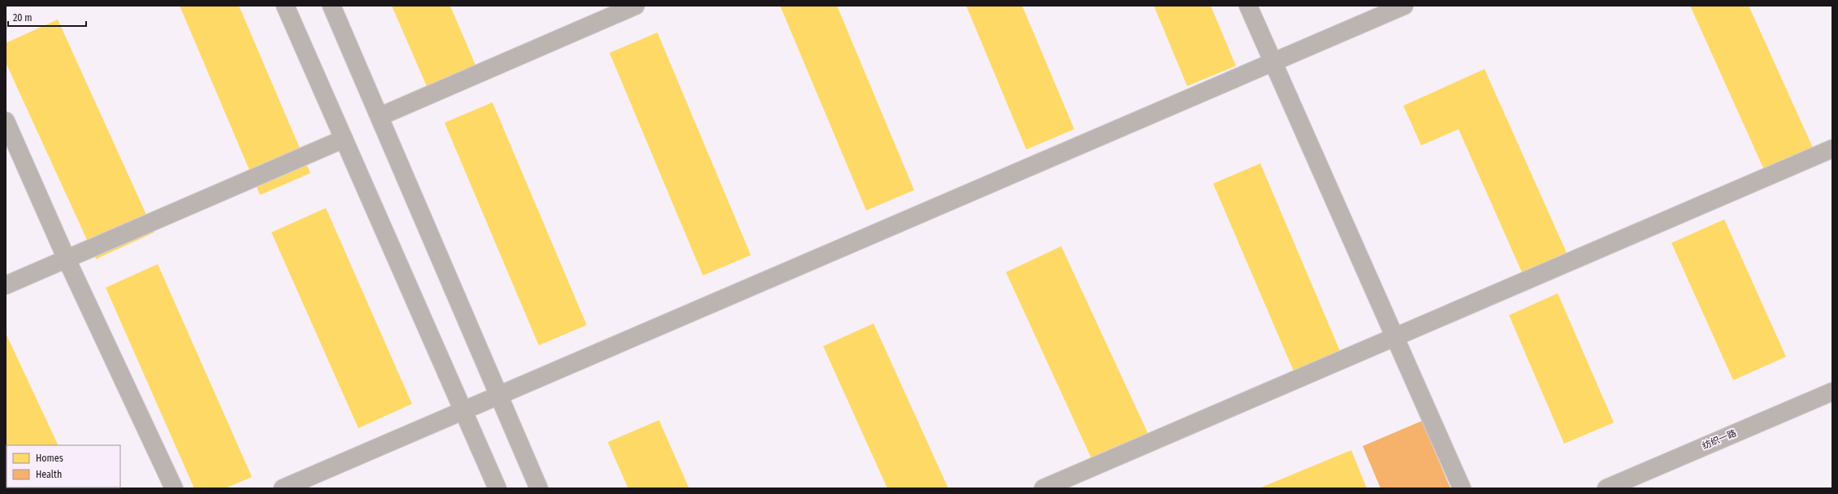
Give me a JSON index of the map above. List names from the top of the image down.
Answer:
{
  "streets": {
    "street": ["纺织一路"]
  },
  "legend": ["Homes", "Health"],
  "scale_bar": "20 m"
}
